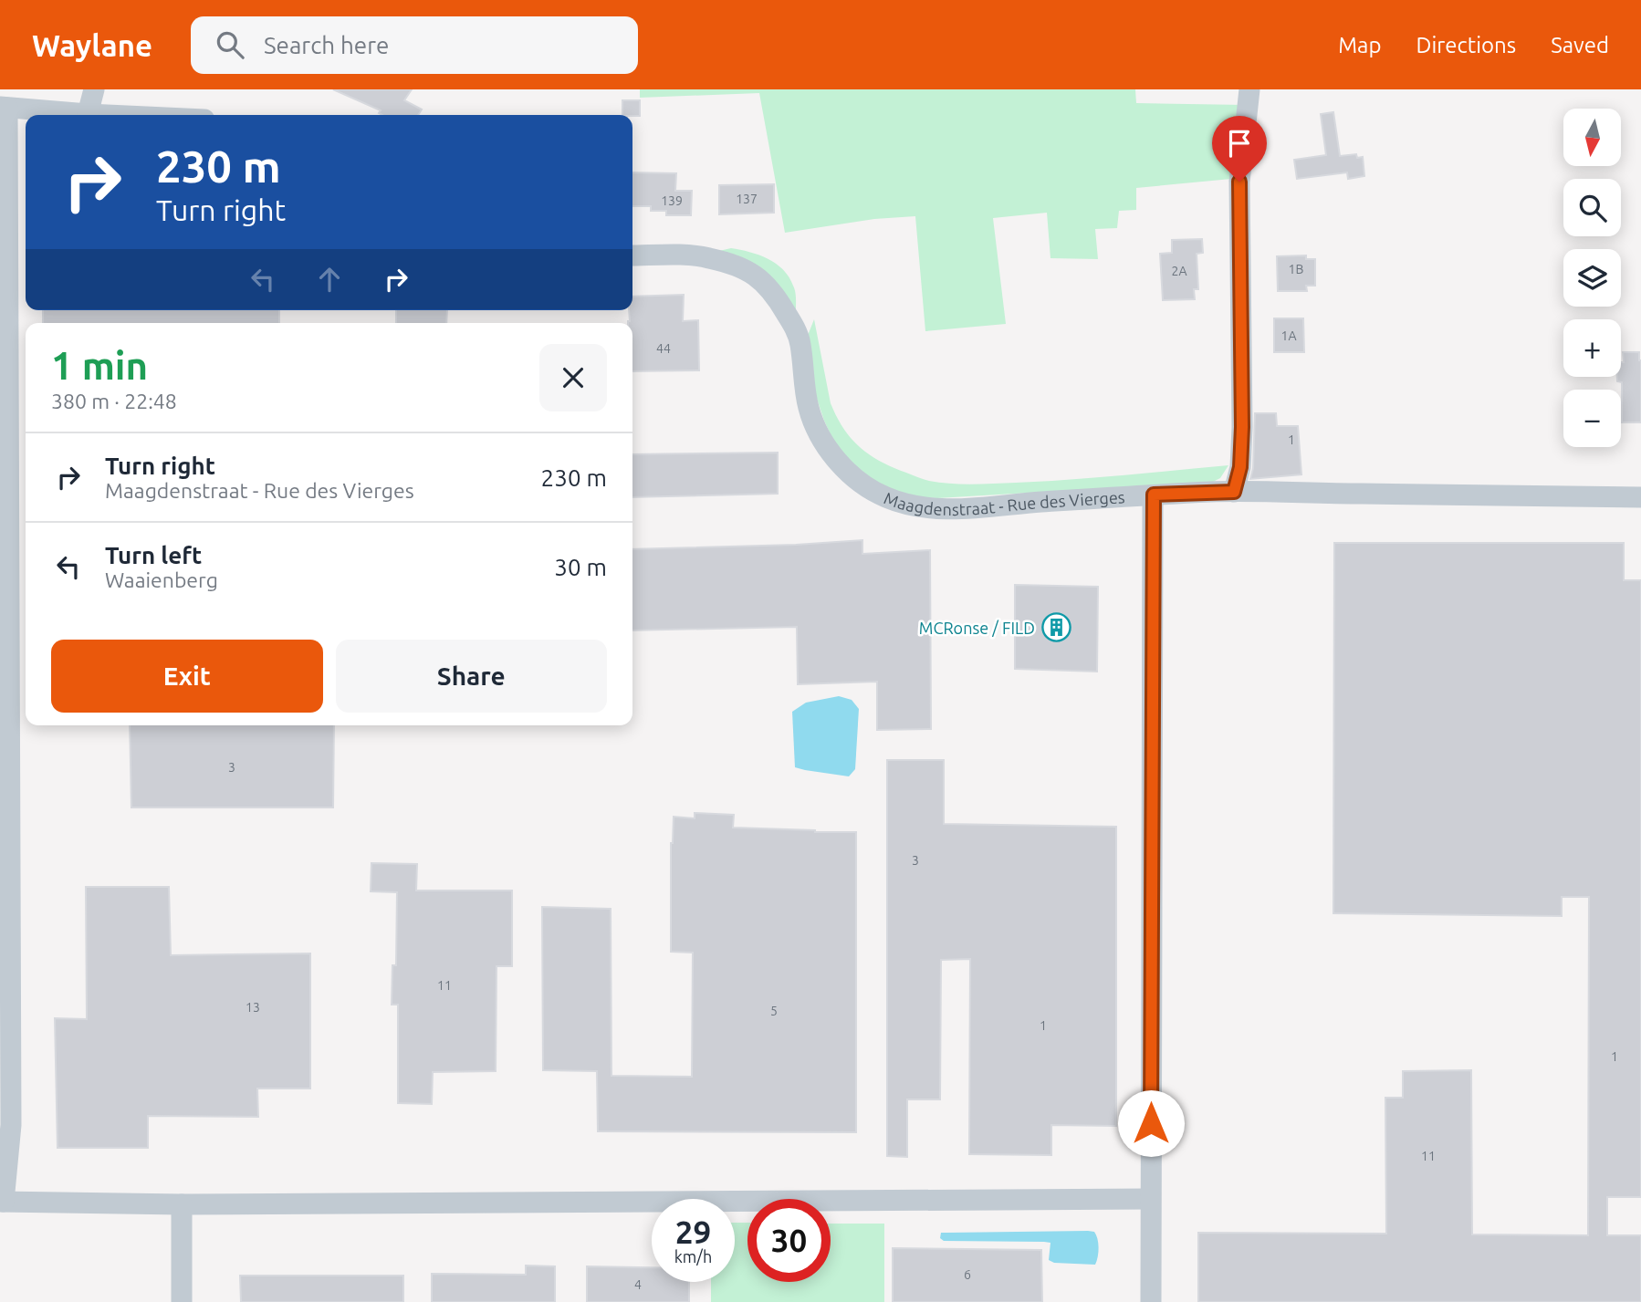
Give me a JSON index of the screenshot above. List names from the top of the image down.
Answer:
{
  "streets": {
    "street": ["Maagdenstraat - Rue des Vierges"]
  },
  "places": {
    "building": ["MCRonse / FILD"]
  },
  "house_numbers": [
    "137",
    "139",
    "1B",
    "2A",
    "1A",
    "44",
    "1",
    "3",
    "3",
    "11",
    "13",
    "5",
    "1",
    "1",
    "11",
    "6",
    "4"
  ],
  "north": "bottom",
  "page": {
    "header": "Waylane",
    "search": "Search here",
    "nav": ["Map", "Directions", "Saved"],
    "map_buttons": ["+", "−"],
    "turn": ["230 m", "Turn right"],
    "heading": ["1 min", "380 m · 22:48"],
    "list": [
      {
        "name": "Turn right",
        "note": "Maagdenstraat - Rue des Vierges",
        "value": "230 m"
      },
      {
        "name": "Turn left",
        "note": "Waaienberg",
        "value": "30 m"
      }
    ],
    "buttons": ["Exit", "Share"],
    "speed": "29 km/h",
    "limit": "30"
  }
}
